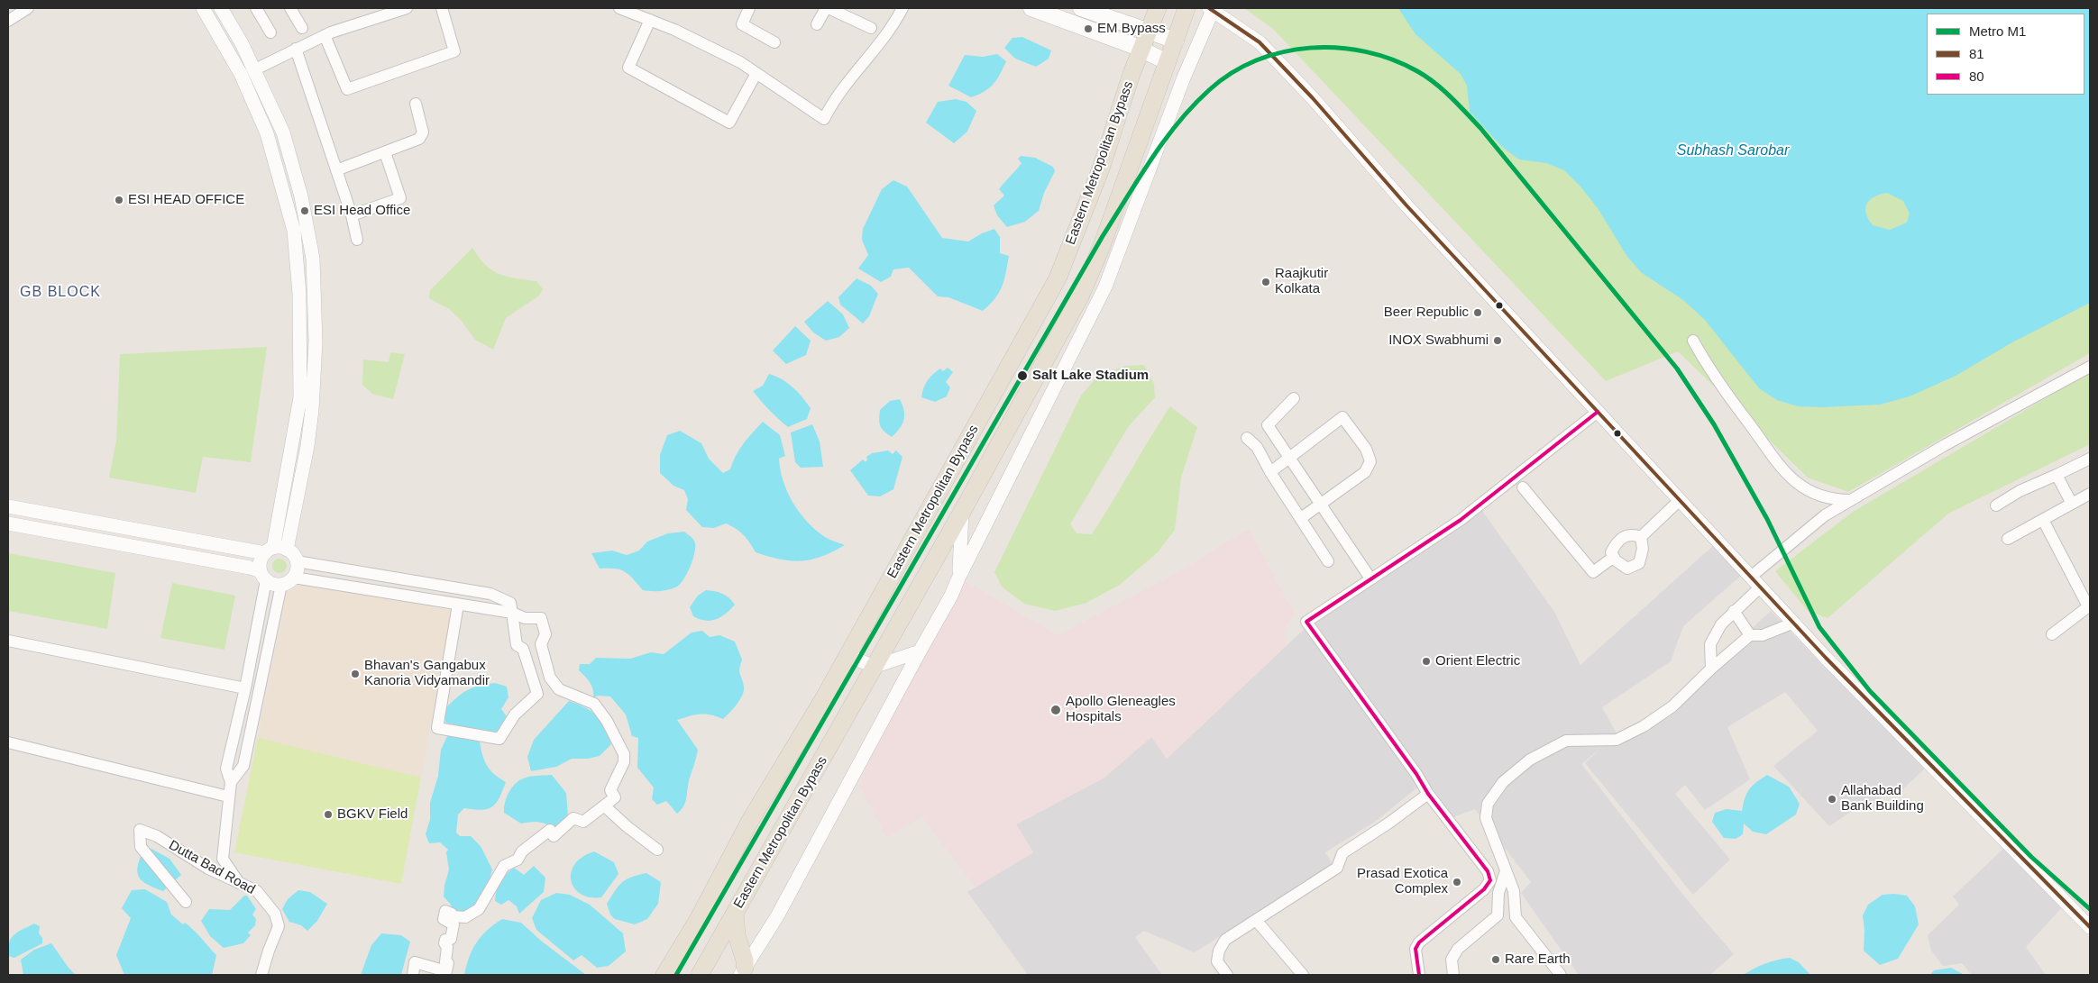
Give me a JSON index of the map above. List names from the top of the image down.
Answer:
{
  "streets": {
    "main road": ["Eastern Metropolitan Bypass"],
    "street": ["Dutta Bad Road"]
  },
  "districts": ["GB BLOCK"],
  "water": ["Subhash Sarobar"],
  "places": [
    "EM Bypass",
    "ESI HEAD OFFICE",
    "ESI Head Office",
    "Raajkutir Kolkata",
    "Beer Republic",
    "INOX Swabhumi",
    "Salt Lake Stadium",
    "Orient Electric",
    "Bhavan's Gangabux Kanoria Vidyamandir",
    "Apollo Gleneagles Hospitals",
    "Allahabad Bank Building",
    "BGKV Field",
    "Prasad Exotica Complex",
    "Rare Earth"
  ],
  "lines": ["transit line 81", "metro line M1", "transit line 80"],
  "legend": ["Metro M1", "81", "80"]
}
